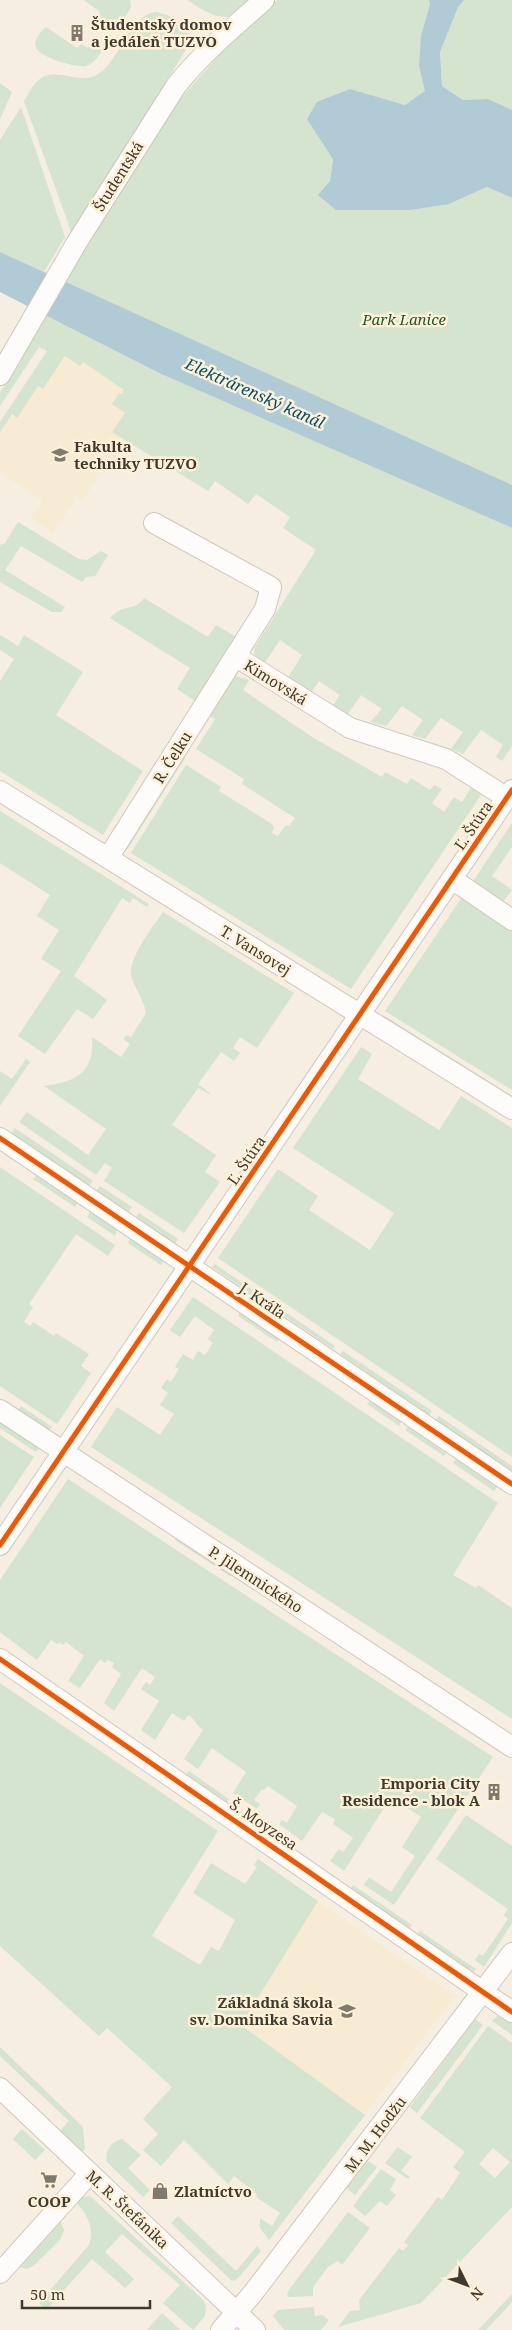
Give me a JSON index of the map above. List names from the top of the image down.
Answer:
{
  "streets": {
    "street": [
      "Študentská",
      "Kimovská",
      "R. Čelku",
      "Ľ. Štúra",
      "T. Vansovej",
      "J. Kráľa",
      "P. Jilemnického",
      "Š. Moyzesa",
      "M. M. Hodžu",
      "M. R. Štefánika"
    ]
  },
  "crossings": [
    ["Kimovská", "R. Čelku"],
    ["Kimovská", "Ľ. Štúra"],
    ["R. Čelku", "T. Vansovej"],
    ["Ľ. Štúra", "T. Vansovej"],
    ["Ľ. Štúra", "J. Kráľa"],
    ["Ľ. Štúra", "P. Jilemnického"],
    ["Š. Moyzesa", "M. M. Hodžu"],
    ["M. M. Hodžu", "M. R. Štefánika"]
  ],
  "water": ["Elektrárenský kanál"],
  "parks": ["Park Lanice"],
  "places": {
    "building": ["Študentský domov a jedáleň TUZVO", "Emporia City Residence - blok A"],
    "school or university": ["Fakulta techniky TUZVO", "Základná škola sv. Dominika Savia"],
    "supermarket": ["COOP"],
    "shop": ["Zlatníctvo"]
  },
  "scale_bar": "50 m",
  "north": "bottom right"
}
